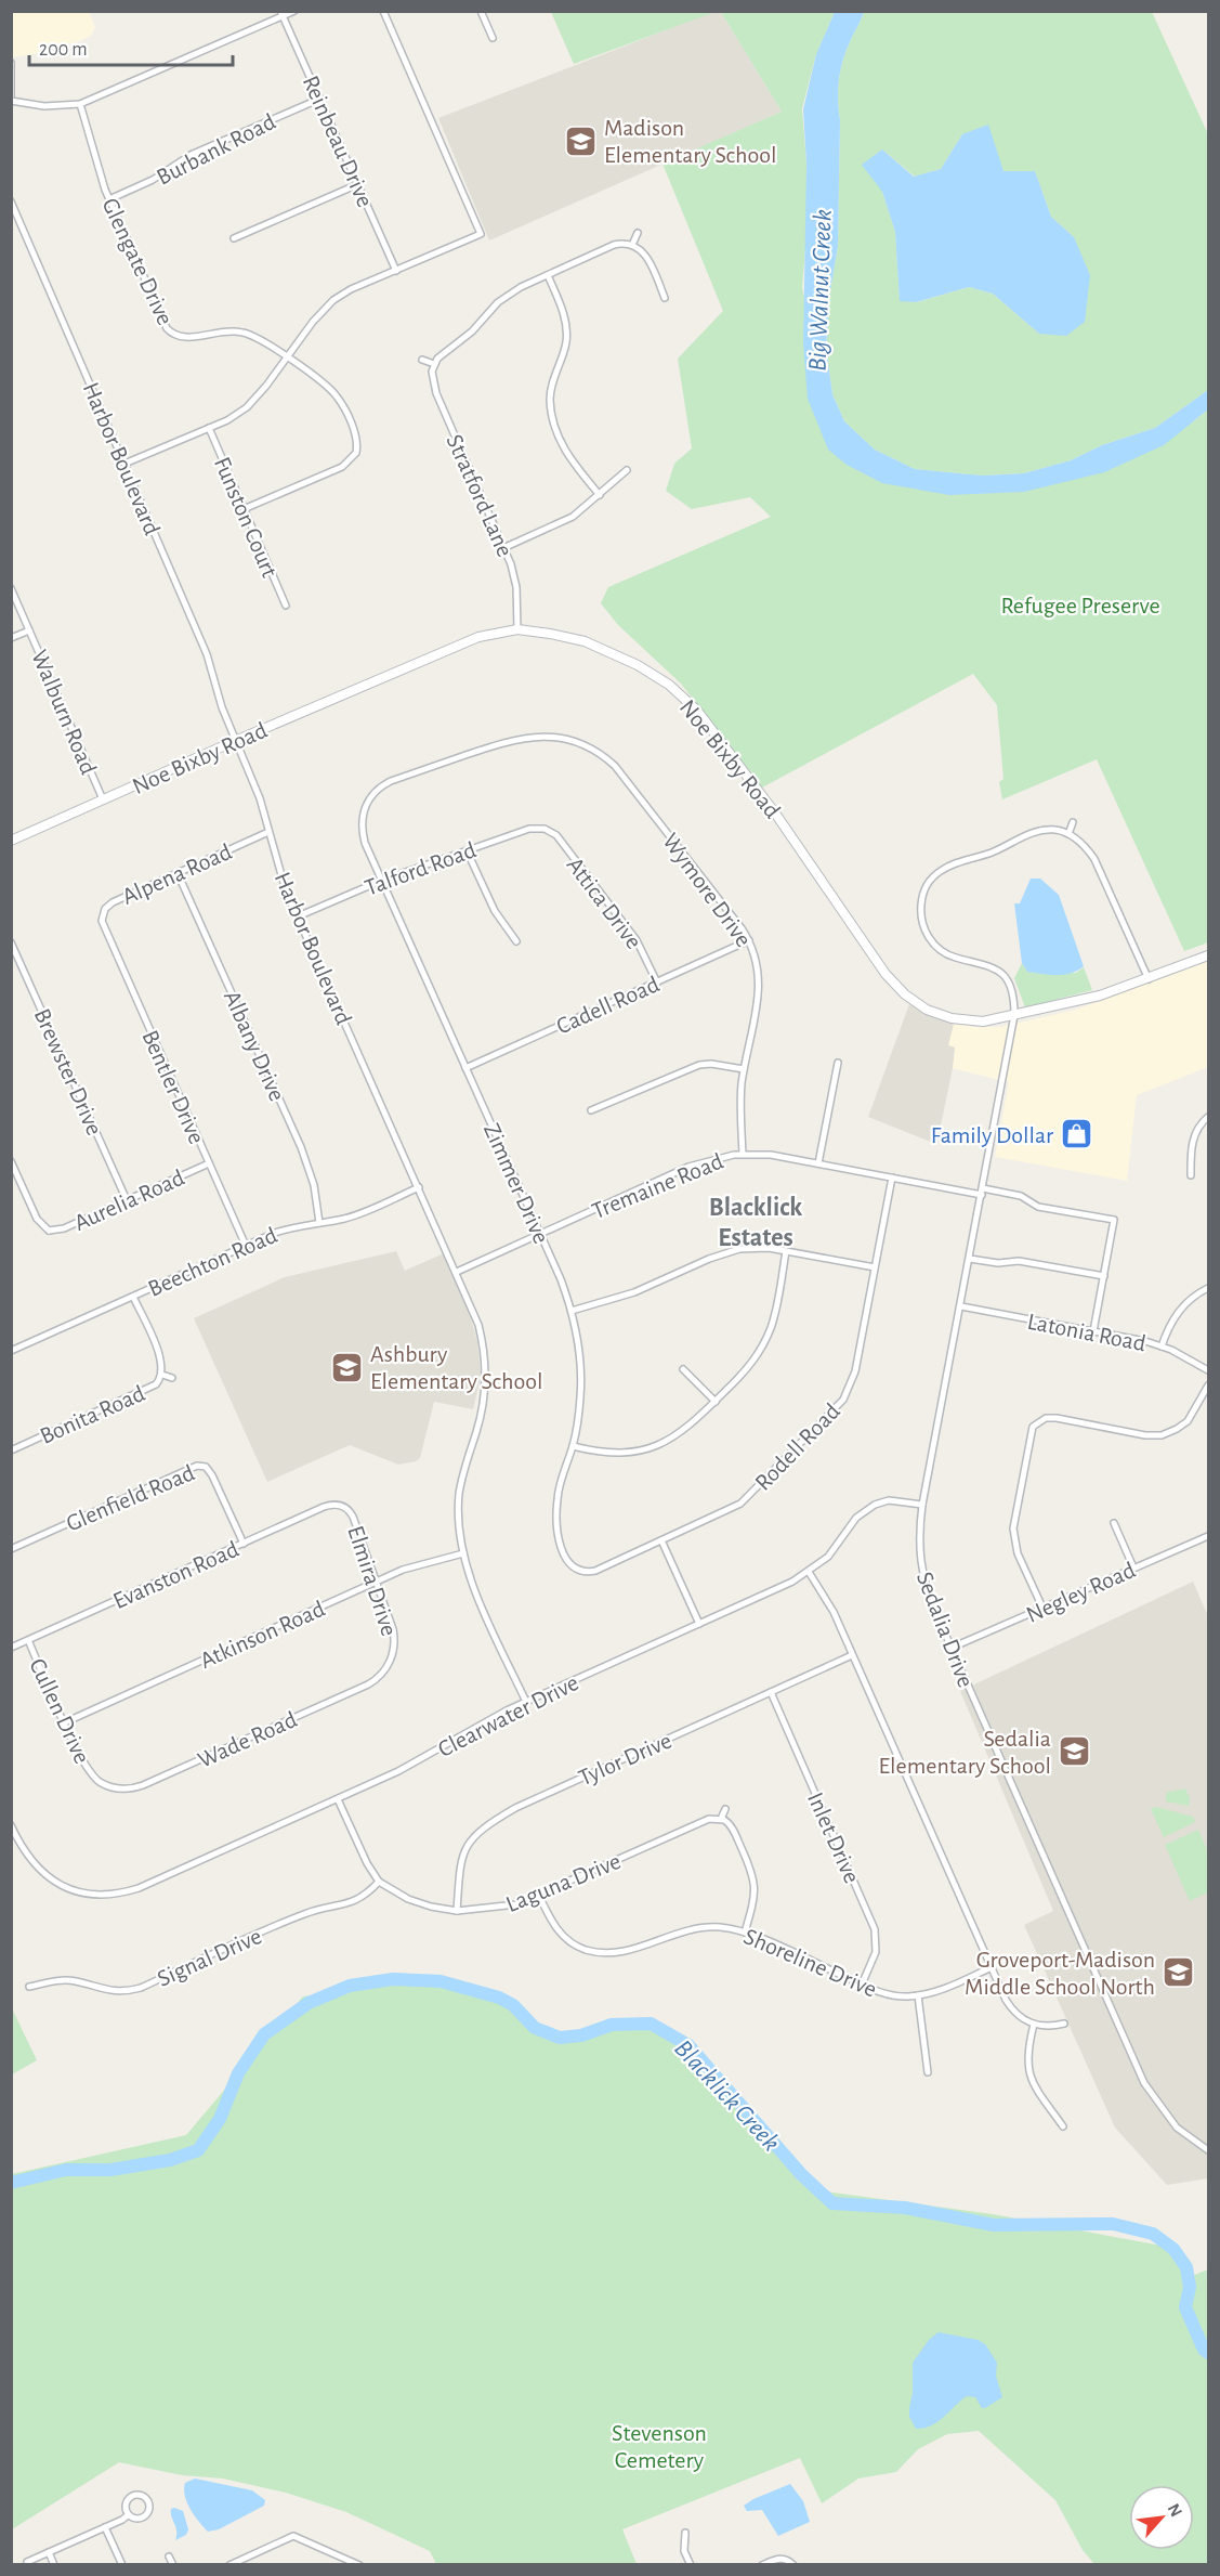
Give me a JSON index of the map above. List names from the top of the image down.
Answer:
{
  "streets": {
    "street": [
      "Reinbeau Drive",
      "Burbank Road",
      "Glengate Drive",
      "Harbor Boulevard",
      "Stratford Lane",
      "Funston Court",
      "Walburn Road",
      "Noe Bixby Road",
      "Talford Road",
      "Alpena Road",
      "Wymore Drive",
      "Attica Drive",
      "Cadell Road",
      "Albany Drive",
      "Brewster Drive",
      "Bentler Drive",
      "Zimmer Drive",
      "Tremaine Road",
      "Aurelia Road",
      "Beechton Road",
      "Latonia Road",
      "Bonita Road",
      "Rodell Road",
      "Glenfield Road",
      "Evanston Road",
      "Elmira Drive",
      "Negley Road",
      "Sedalia Drive",
      "Atkinson Road",
      "Cullen Drive",
      "Clearwater Drive",
      "Wade Road",
      "Tylor Drive",
      "Inlet Drive",
      "Laguna Drive",
      "Signal Drive",
      "Shoreline Drive"
    ]
  },
  "crossings": [
    ["Reinbeau Drive", "Burbank Road"],
    ["Burbank Road", "Glengate Drive"],
    ["Harbor Boulevard", "Noe Bixby Road"],
    ["Harbor Boulevard", "Talford Road"],
    ["Harbor Boulevard", "Alpena Road"],
    ["Harbor Boulevard", "Tremaine Road"],
    ["Harbor Boulevard", "Beechton Road"],
    ["Harbor Boulevard", "Atkinson Road"],
    ["Harbor Boulevard", "Clearwater Drive"],
    ["Stratford Lane", "Noe Bixby Road"],
    ["Walburn Road", "Noe Bixby Road"],
    ["Noe Bixby Road", "Sedalia Drive"],
    ["Talford Road", "Attica Drive"],
    ["Talford Road", "Zimmer Drive"],
    ["Alpena Road", "Albany Drive"],
    ["Alpena Road", "Bentler Drive"],
    ["Wymore Drive", "Cadell Road"],
    ["Wymore Drive", "Zimmer Drive"],
    ["Wymore Drive", "Tremaine Road"],
    ["Attica Drive", "Cadell Road"],
    ["Cadell Road", "Zimmer Drive"],
    ["Albany Drive", "Beechton Road"],
    ["Brewster Drive", "Aurelia Road"],
    ["Bentler Drive", "Aurelia Road"],
    ["Bentler Drive", "Beechton Road"],
    ["Zimmer Drive", "Tremaine Road"],
    ["Zimmer Drive", "Rodell Road"],
    ["Tremaine Road", "Rodell Road"],
    ["Tremaine Road", "Sedalia Drive"],
    ["Beechton Road", "Bonita Road"],
    ["Latonia Road", "Sedalia Drive"],
    ["Glenfield Road", "Evanston Road"],
    ["Evanston Road", "Elmira Drive"],
    ["Evanston Road", "Cullen Drive"],
    ["Elmira Drive", "Atkinson Road"],
    ["Elmira Drive", "Wade Road"],
    ["Negley Road", "Sedalia Drive"],
    ["Sedalia Drive", "Clearwater Drive"],
    ["Atkinson Road", "Cullen Drive"],
    ["Cullen Drive", "Wade Road"],
    ["Clearwater Drive", "Laguna Drive"],
    ["Tylor Drive", "Inlet Drive"],
    ["Tylor Drive", "Laguna Drive"],
    ["Inlet Drive", "Shoreline Drive"],
    ["Laguna Drive", "Signal Drive"],
    ["Laguna Drive", "Shoreline Drive"]
  ],
  "districts": ["Blacklick Estates"],
  "water": ["Big Walnut Creek", "Blacklick Creek"],
  "parks": ["Refugee Preserve", "Stevenson Cemetery"],
  "places": {
    "school or university": [
      "Madison Elementary School",
      "Ashbury Elementary School",
      "Sedalia Elementary School",
      "Groveport-Madison Middle School North"
    ],
    "shop": ["Family Dollar"]
  },
  "scale_bar": "200 m",
  "north": "top right"
}
